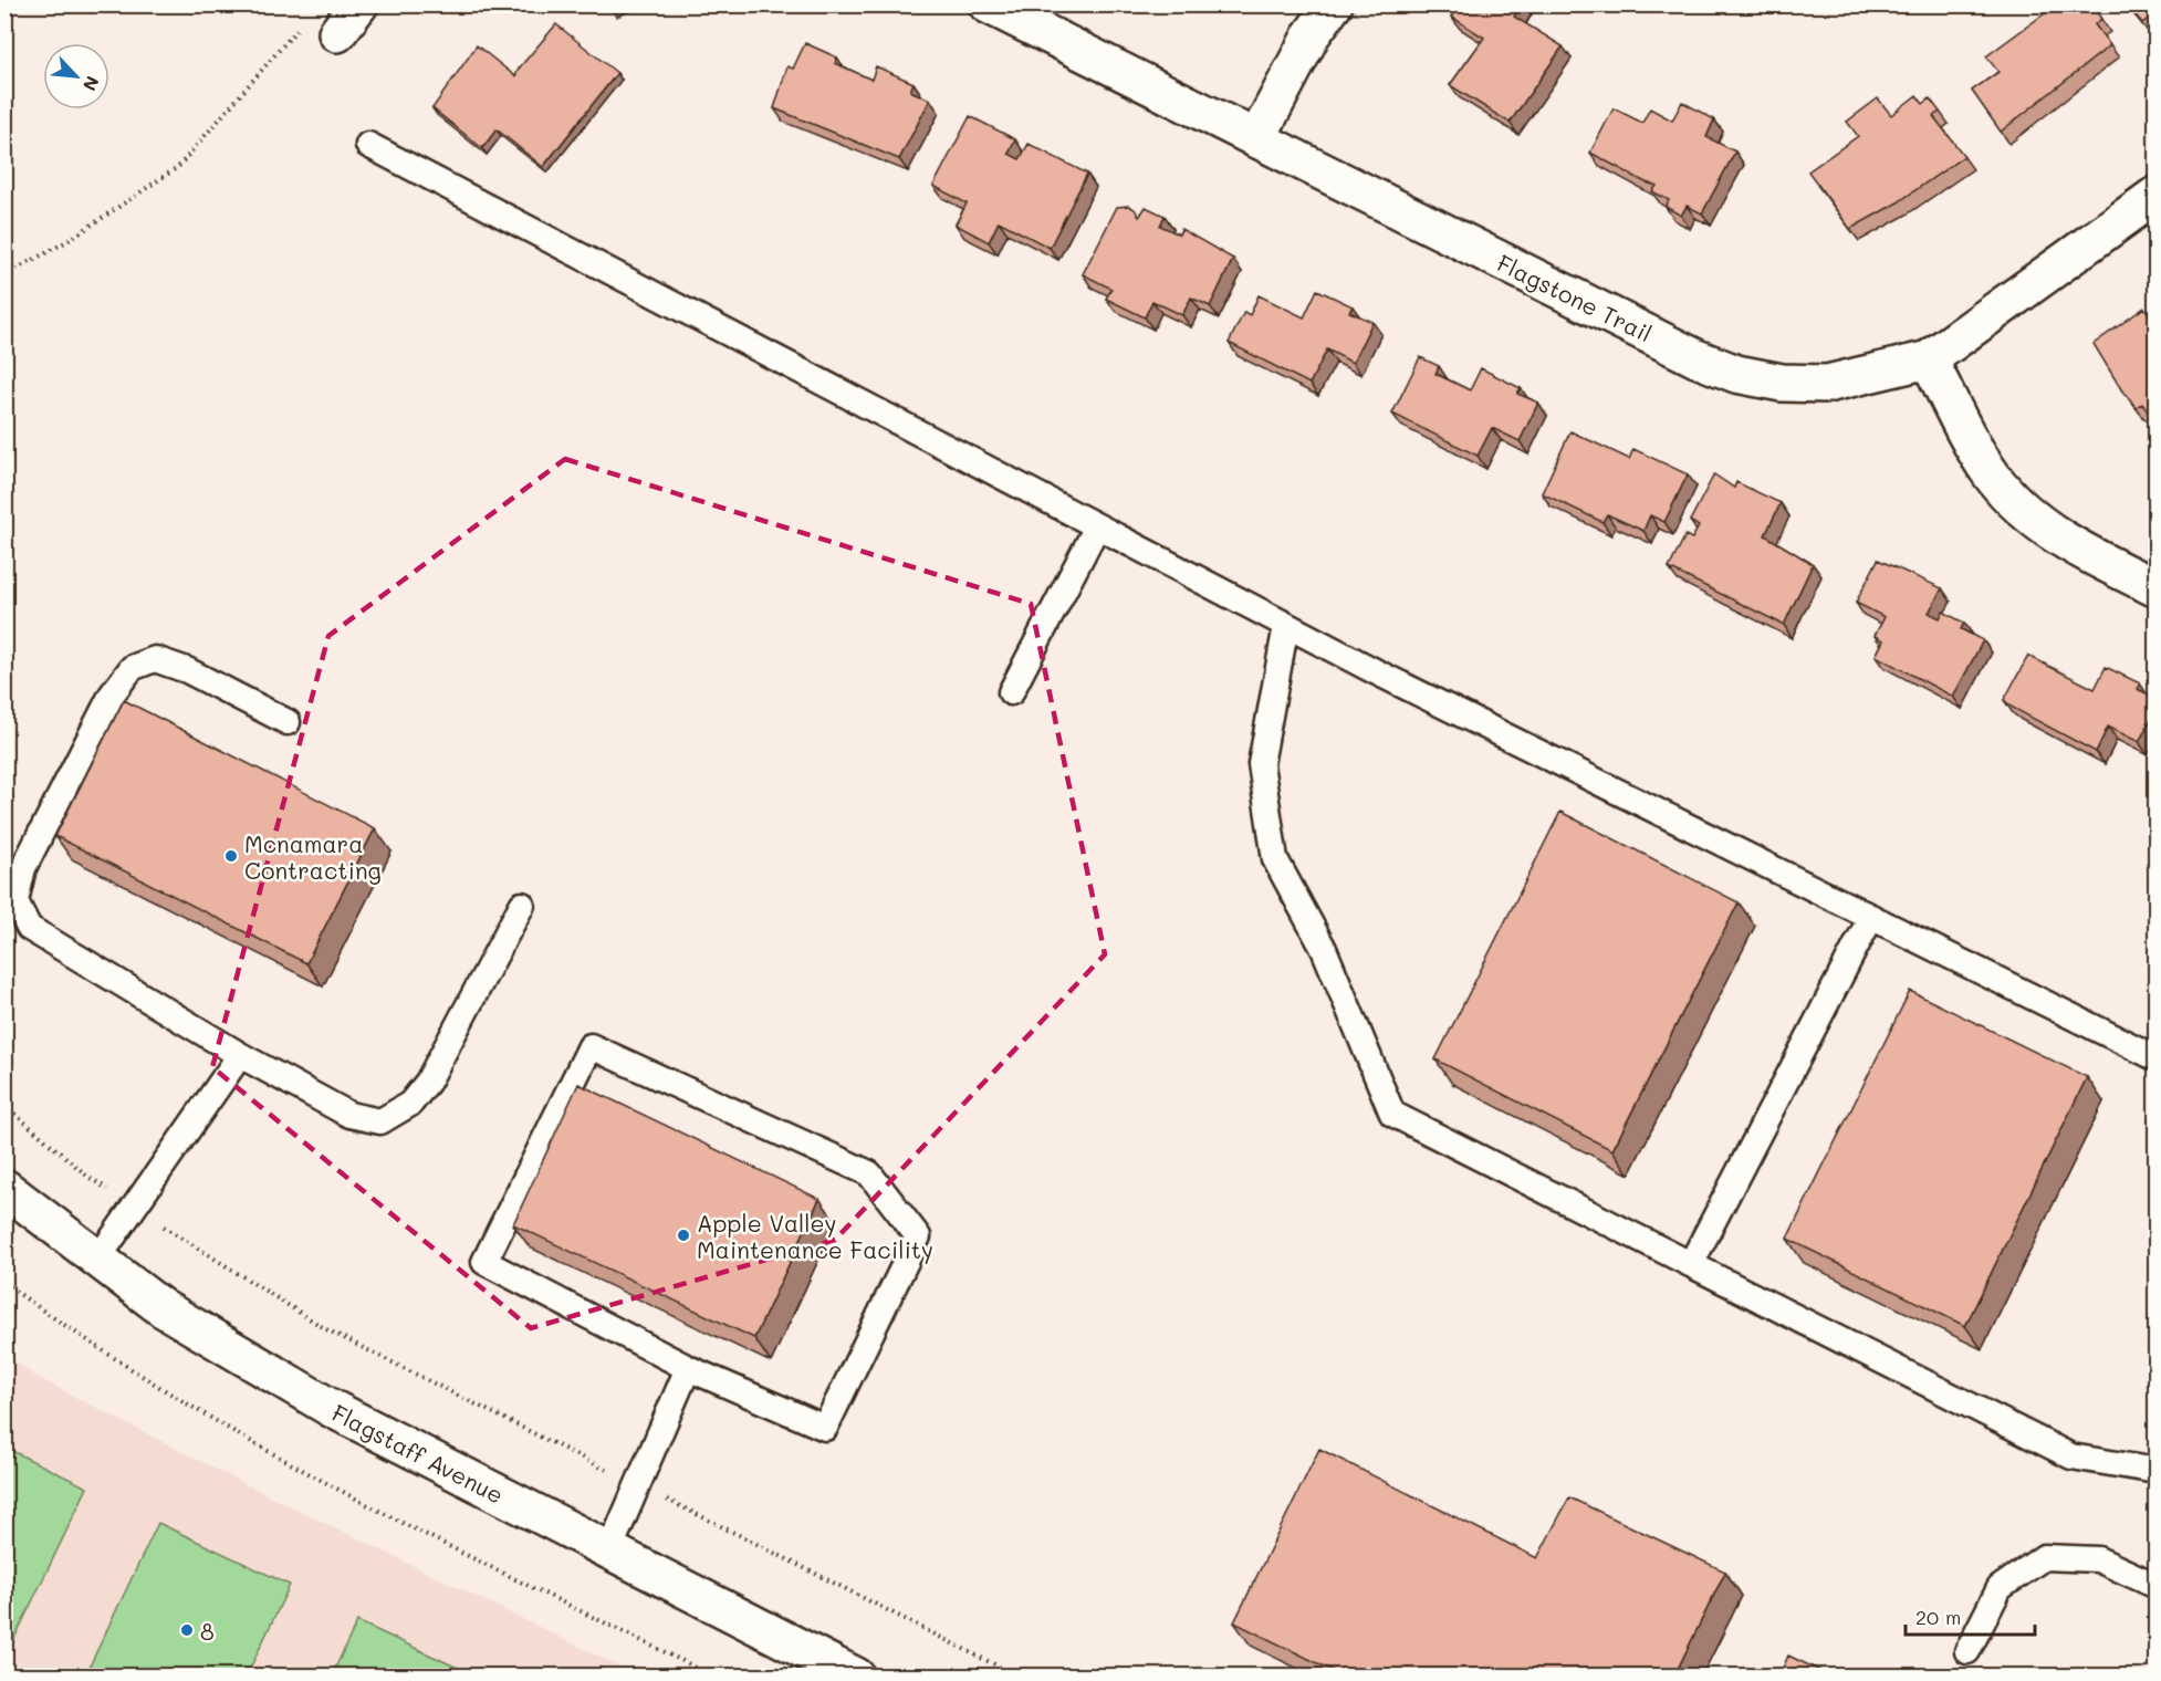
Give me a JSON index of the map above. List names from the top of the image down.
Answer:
{
  "streets": {
    "street": ["Flagstone Trail", "Flagstaff Avenue"]
  },
  "places": ["Mcnamara Contracting", "Apple Valley Maintenance Facility", "8"],
  "scale_bar": "20 m",
  "north": "bottom right"
}
